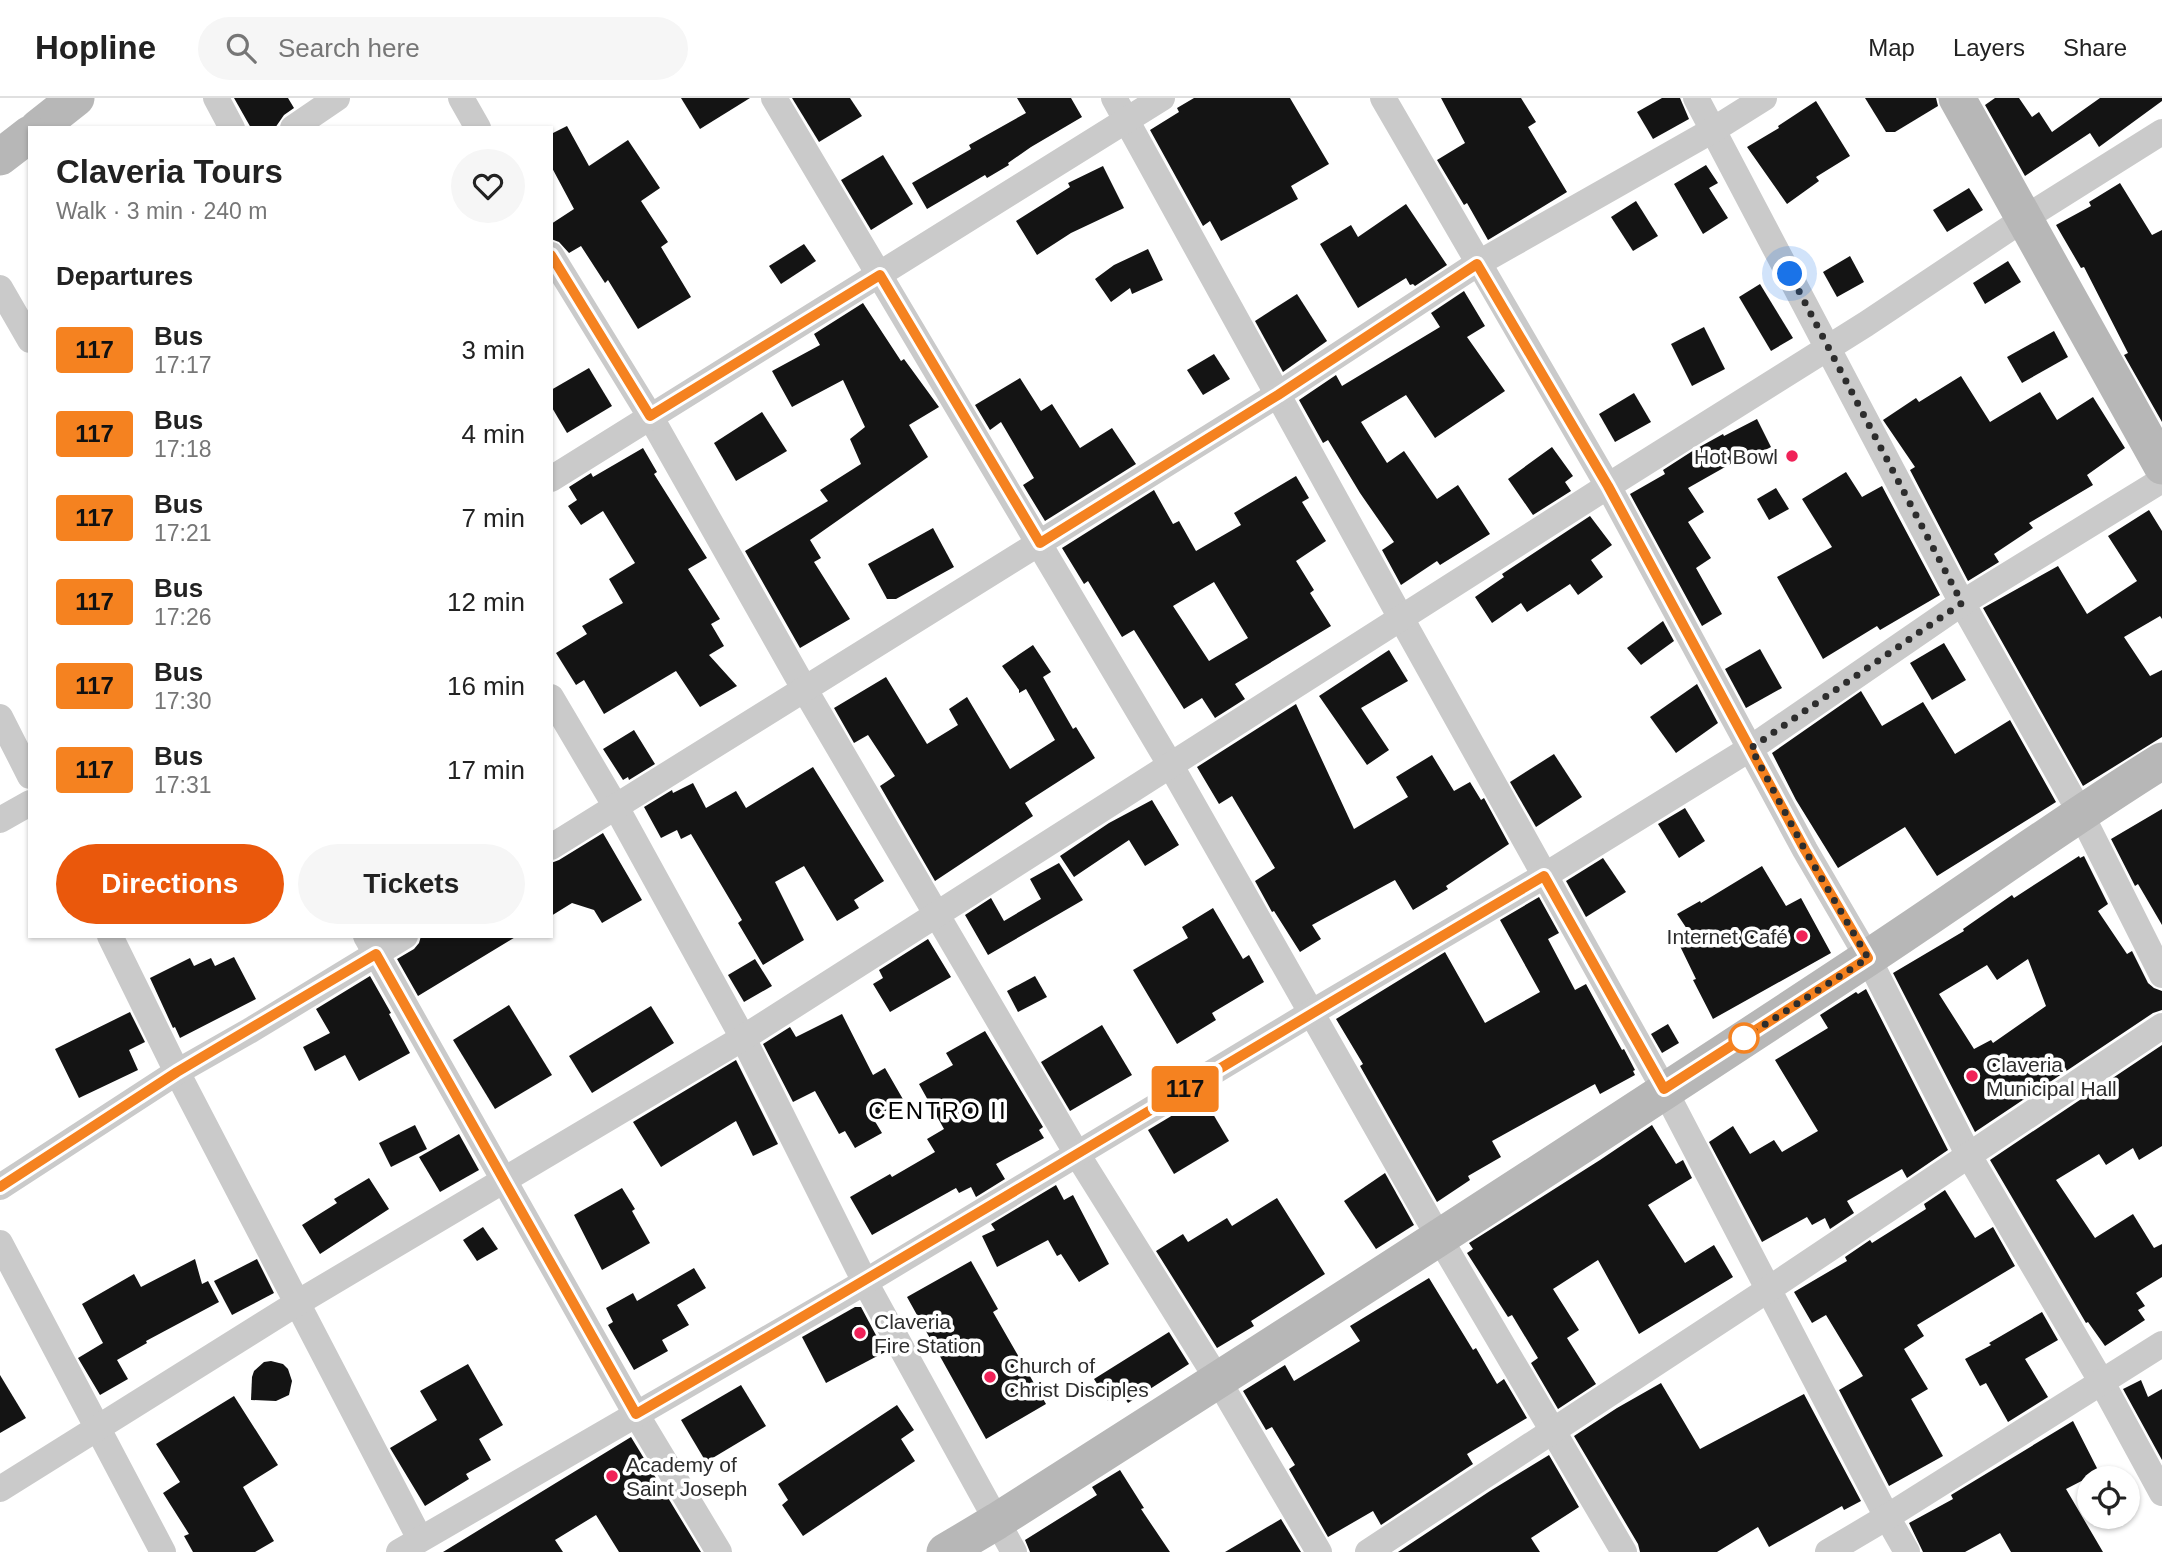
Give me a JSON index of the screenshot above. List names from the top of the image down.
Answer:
{
  "districts": ["CENTRO II"],
  "places": [
    "Hot Bowl",
    "Internet Café",
    "Claveria Municipal Hall",
    "Claveria Fire Station",
    "Church of Christ Disciples",
    "Academy of Saint Joseph"
  ],
  "lines": ["bus line 117"],
  "page": {
    "header": "Hopline",
    "search": "Search here",
    "nav": ["Map", "Layers", "Share"],
    "on_map": "117",
    "heading": [
      ["Claveria Tours", "Walk · 3 min · 240 m"],
      "Departures"
    ],
    "list": [
      {
        "mark": "117",
        "name": "Bus",
        "note": "17:17",
        "value": "3 min"
      },
      {
        "mark": "117",
        "name": "Bus",
        "note": "17:18",
        "value": "4 min"
      },
      {
        "mark": "117",
        "name": "Bus",
        "note": "17:21",
        "value": "7 min"
      },
      {
        "mark": "117",
        "name": "Bus",
        "note": "17:26",
        "value": "12 min"
      },
      {
        "mark": "117",
        "name": "Bus",
        "note": "17:30",
        "value": "16 min"
      },
      {
        "mark": "117",
        "name": "Bus",
        "note": "17:31",
        "value": "17 min"
      }
    ],
    "buttons": ["Directions", "Tickets"]
  }
}
